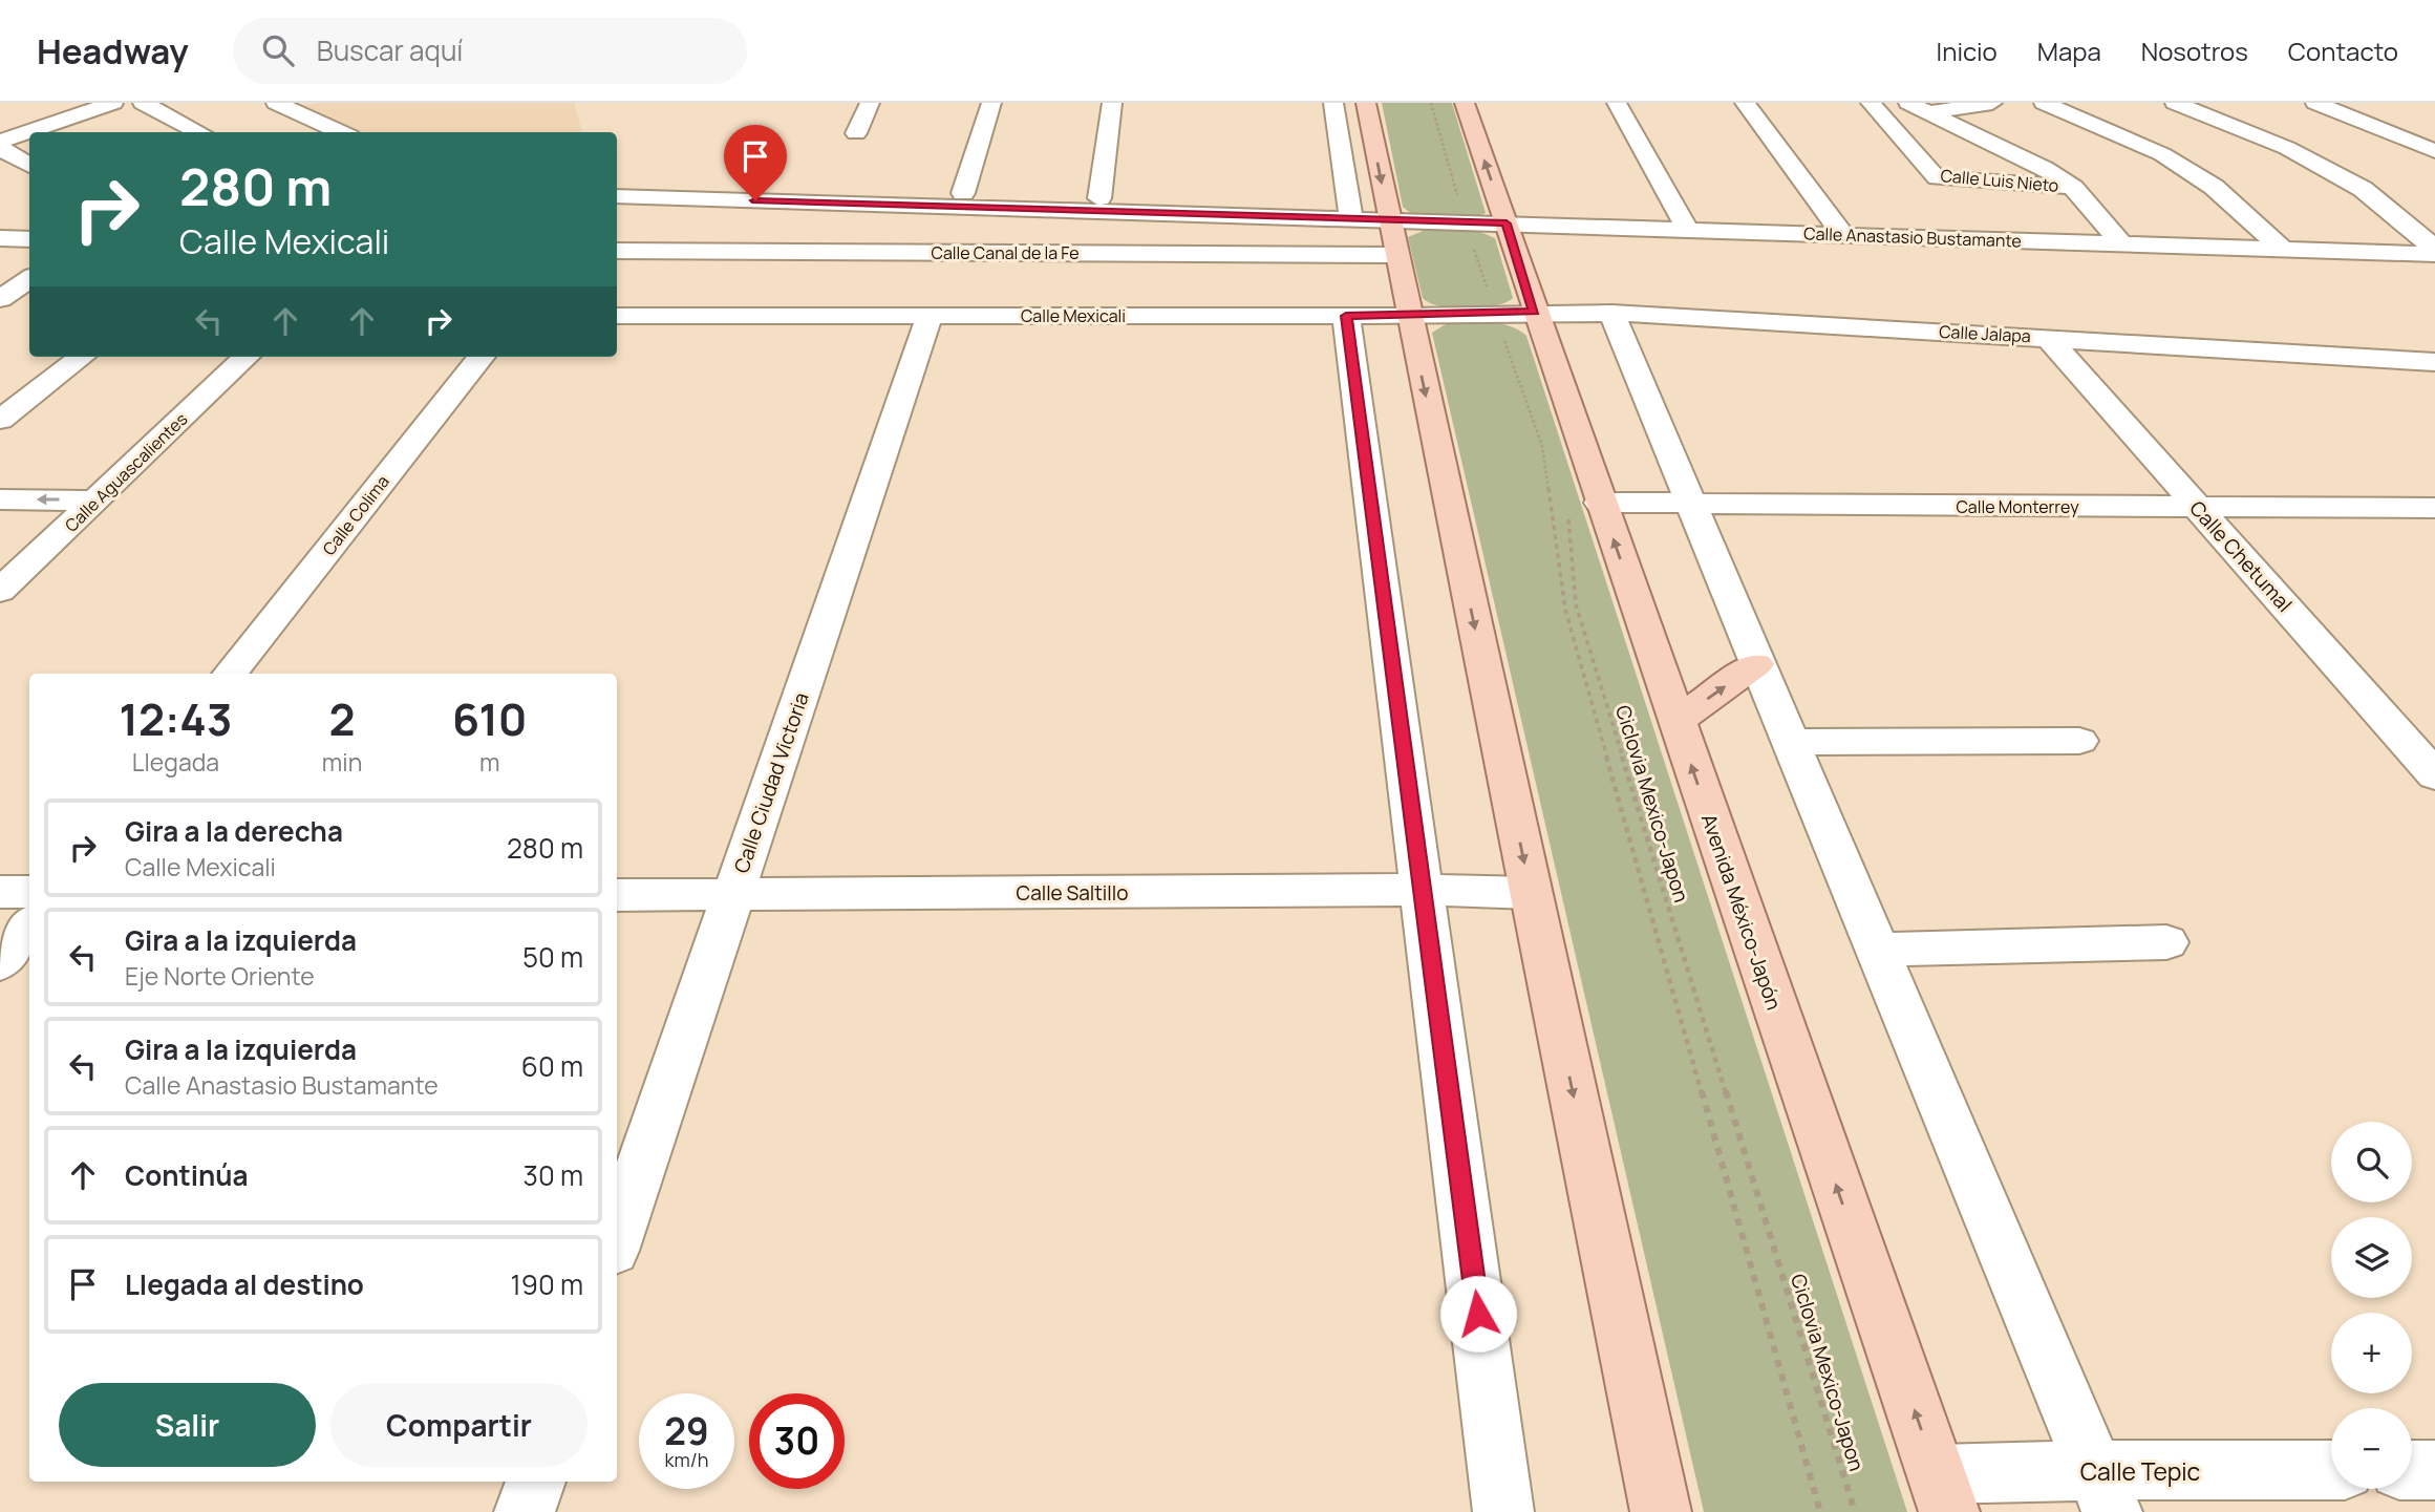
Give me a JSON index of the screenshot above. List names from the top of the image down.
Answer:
{
  "streets": {
    "main road": ["Avenida México-Japón"],
    "street": [
      "Calle Luis Nieto",
      "Calle Anastasio Bustamante",
      "Calle Canal de la Fe",
      "Calle Mexicali",
      "Calle Jalapa",
      "Calle Aguascalientes",
      "Calle Monterrey",
      "Calle Colima",
      "Calle Chetumal",
      "Calle Ciudad Victoria",
      "Calle Saltillo",
      "Calle Tepic"
    ],
    "path": ["Ciclovia Mexico-Japon"]
  },
  "crossings": [
    ["Calle Luis Nieto", "Calle Anastasio Bustamante"],
    ["Calle Anastasio Bustamante", "Avenida México-Japón"],
    ["Calle Mexicali", "Calle Jalapa"],
    ["Calle Mexicali", "Calle Ciudad Victoria"],
    ["Calle Mexicali", "Avenida México-Japón"],
    ["Calle Jalapa", "Calle Chetumal"],
    ["Calle Jalapa", "Avenida México-Japón"],
    ["Calle Monterrey", "Calle Chetumal"],
    ["Calle Monterrey", "Ciclovia Mexico-Japon"],
    ["Calle Monterrey", "Avenida México-Japón"],
    ["Calle Ciudad Victoria", "Calle Saltillo"],
    ["Ciclovia Mexico-Japon", "Avenida México-Japón"],
    ["Avenida México-Japón", "Calle Tepic"]
  ],
  "page": {
    "header": "Headway",
    "search": "Buscar aquí",
    "nav": [
      "Inicio",
      "Mapa",
      "Nosotros",
      "Contacto"
    ],
    "turn": ["280 m", "Calle Mexicali"],
    "eta": [
      "12:43",
      "Llegada",
      "2",
      "min",
      "610",
      "m"
    ],
    "list": [
      {
        "name": "Gira a la derecha",
        "note": "Calle Mexicali",
        "value": "280 m"
      },
      {
        "name": "Gira a la izquierda",
        "note": "Eje Norte Oriente",
        "value": "50 m"
      },
      {
        "name": "Gira a la izquierda",
        "note": "Calle Anastasio Bustamante",
        "value": "60 m"
      },
      {
        "name": "Continúa",
        "value": "30 m"
      },
      {
        "name": "Llegada al destino",
        "value": "190 m"
      }
    ],
    "map_buttons": ["+", "−"],
    "buttons": ["Salir", "Compartir"],
    "speed": "29 km/h",
    "limit": "30"
  }
}
